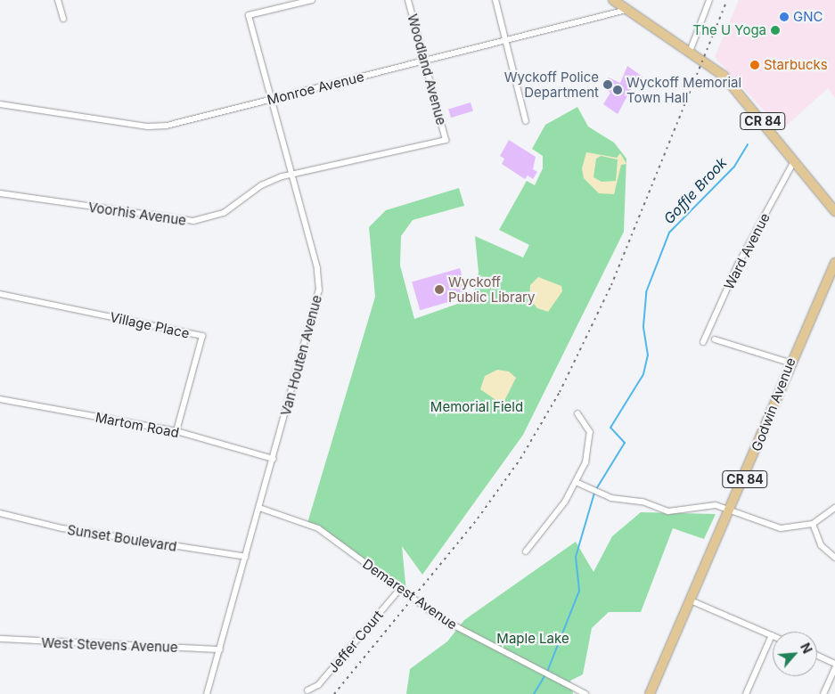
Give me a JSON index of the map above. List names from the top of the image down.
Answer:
{
  "streets": {
    "main road": ["CR 84", "Godwin Avenue"],
    "street": [
      "Woodland Avenue",
      "Monroe Avenue",
      "Voorhis Avenue",
      "Ward Avenue",
      "Village Place",
      "Van Houten Avenue",
      "Martom Road",
      "Sunset Boulevard",
      "Demarest Avenue",
      "Jeffer Court",
      "West Stevens Avenue"
    ]
  },
  "crossings": [
    ["Woodland Avenue", "Monroe Avenue"],
    ["Woodland Avenue", "Voorhis Avenue"],
    ["Monroe Avenue", "CR 84"],
    ["Monroe Avenue", "Van Houten Avenue"],
    ["CR 84", "Ward Avenue"],
    ["Voorhis Avenue", "Van Houten Avenue"],
    ["Village Place", "Martom Road"],
    ["Van Houten Avenue", "Martom Road"],
    ["Van Houten Avenue", "Sunset Boulevard"],
    ["Van Houten Avenue", "Demarest Avenue"],
    ["Van Houten Avenue", "West Stevens Avenue"],
    ["Demarest Avenue", "Jeffer Court"]
  ],
  "water": ["Goffle Brook"],
  "parks": ["Memorial Field", "Maple Lake"],
  "places": [
    "GNC",
    "The U Yoga",
    "Starbucks",
    "Wyckoff Police Department",
    "Wyckoff Memorial Town Hall",
    "Wyckoff Public Library"
  ],
  "north": "top right"
}
